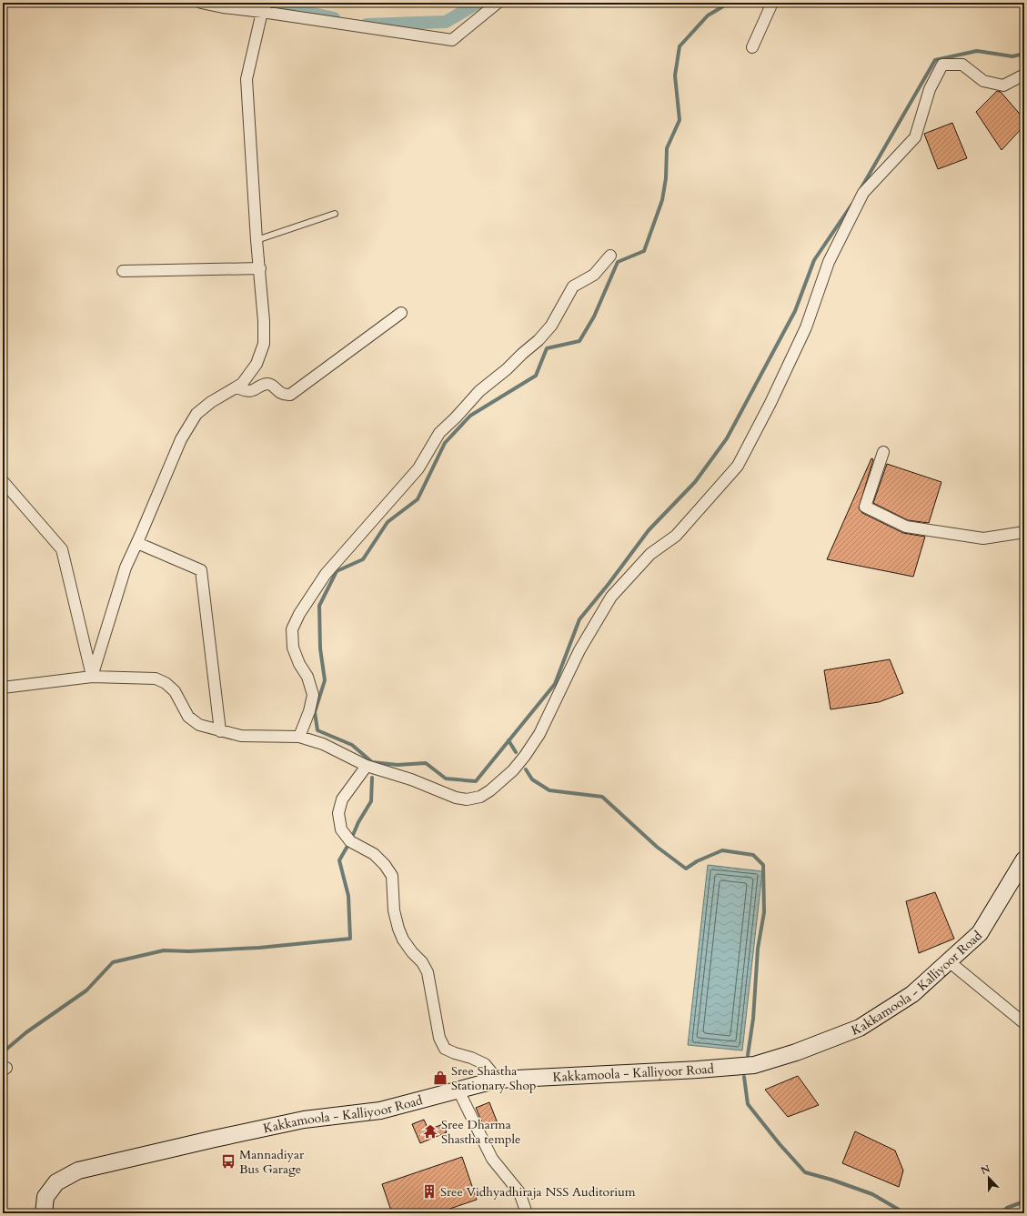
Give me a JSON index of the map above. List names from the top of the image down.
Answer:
{
  "streets": {
    "main road": ["Kakkamoola - Kalliyoor Road"]
  },
  "places": {
    "shop": ["Sree Shastha Stationary Shop"],
    "temple": ["Sree Dharma Shastha temple"],
    "bus stop": ["Mannadiyar Bus Garage"],
    "building": ["Sree Vidhyadhiraja NSS Auditorium"]
  },
  "north": "top"
}
